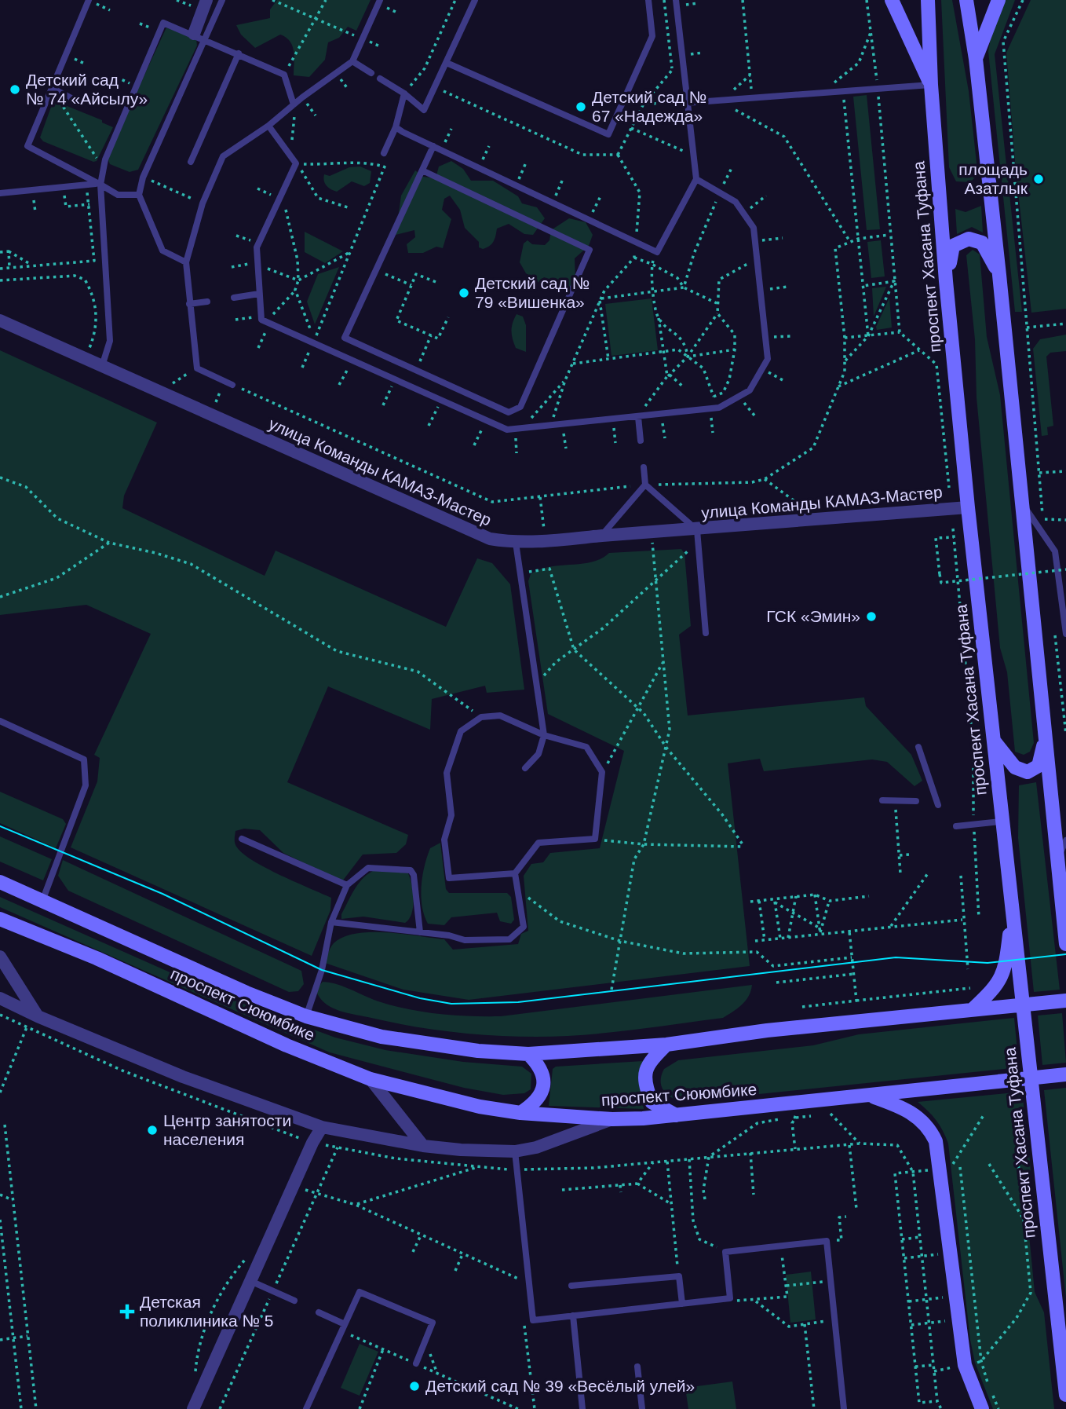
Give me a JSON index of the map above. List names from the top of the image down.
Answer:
{
  "streets": {
    "main road": ["проспект Хасана Туфана", "проспект Сююмбике"],
    "street": ["улица Команды КАМАЗ-Мастер"]
  },
  "crossings": [
    ["проспект Хасана Туфана", "улица Команды КАМАЗ-Мастер"],
    ["проспект Хасана Туфана", "проспект Сююмбике"]
  ],
  "places": {
    "other": [
      "Детский сад № 74 «Айсылу»",
      "Детский сад № 67 «Надежда»",
      "площадь Азатлык",
      "Детский сад № 79 «Вишенка»",
      "ГСК «Эмин»",
      "Центр занятости населения",
      "Детский сад № 39 «Весёлый улей»"
    ],
    "health": ["Детская поликлиника № 5"]
  }
}
